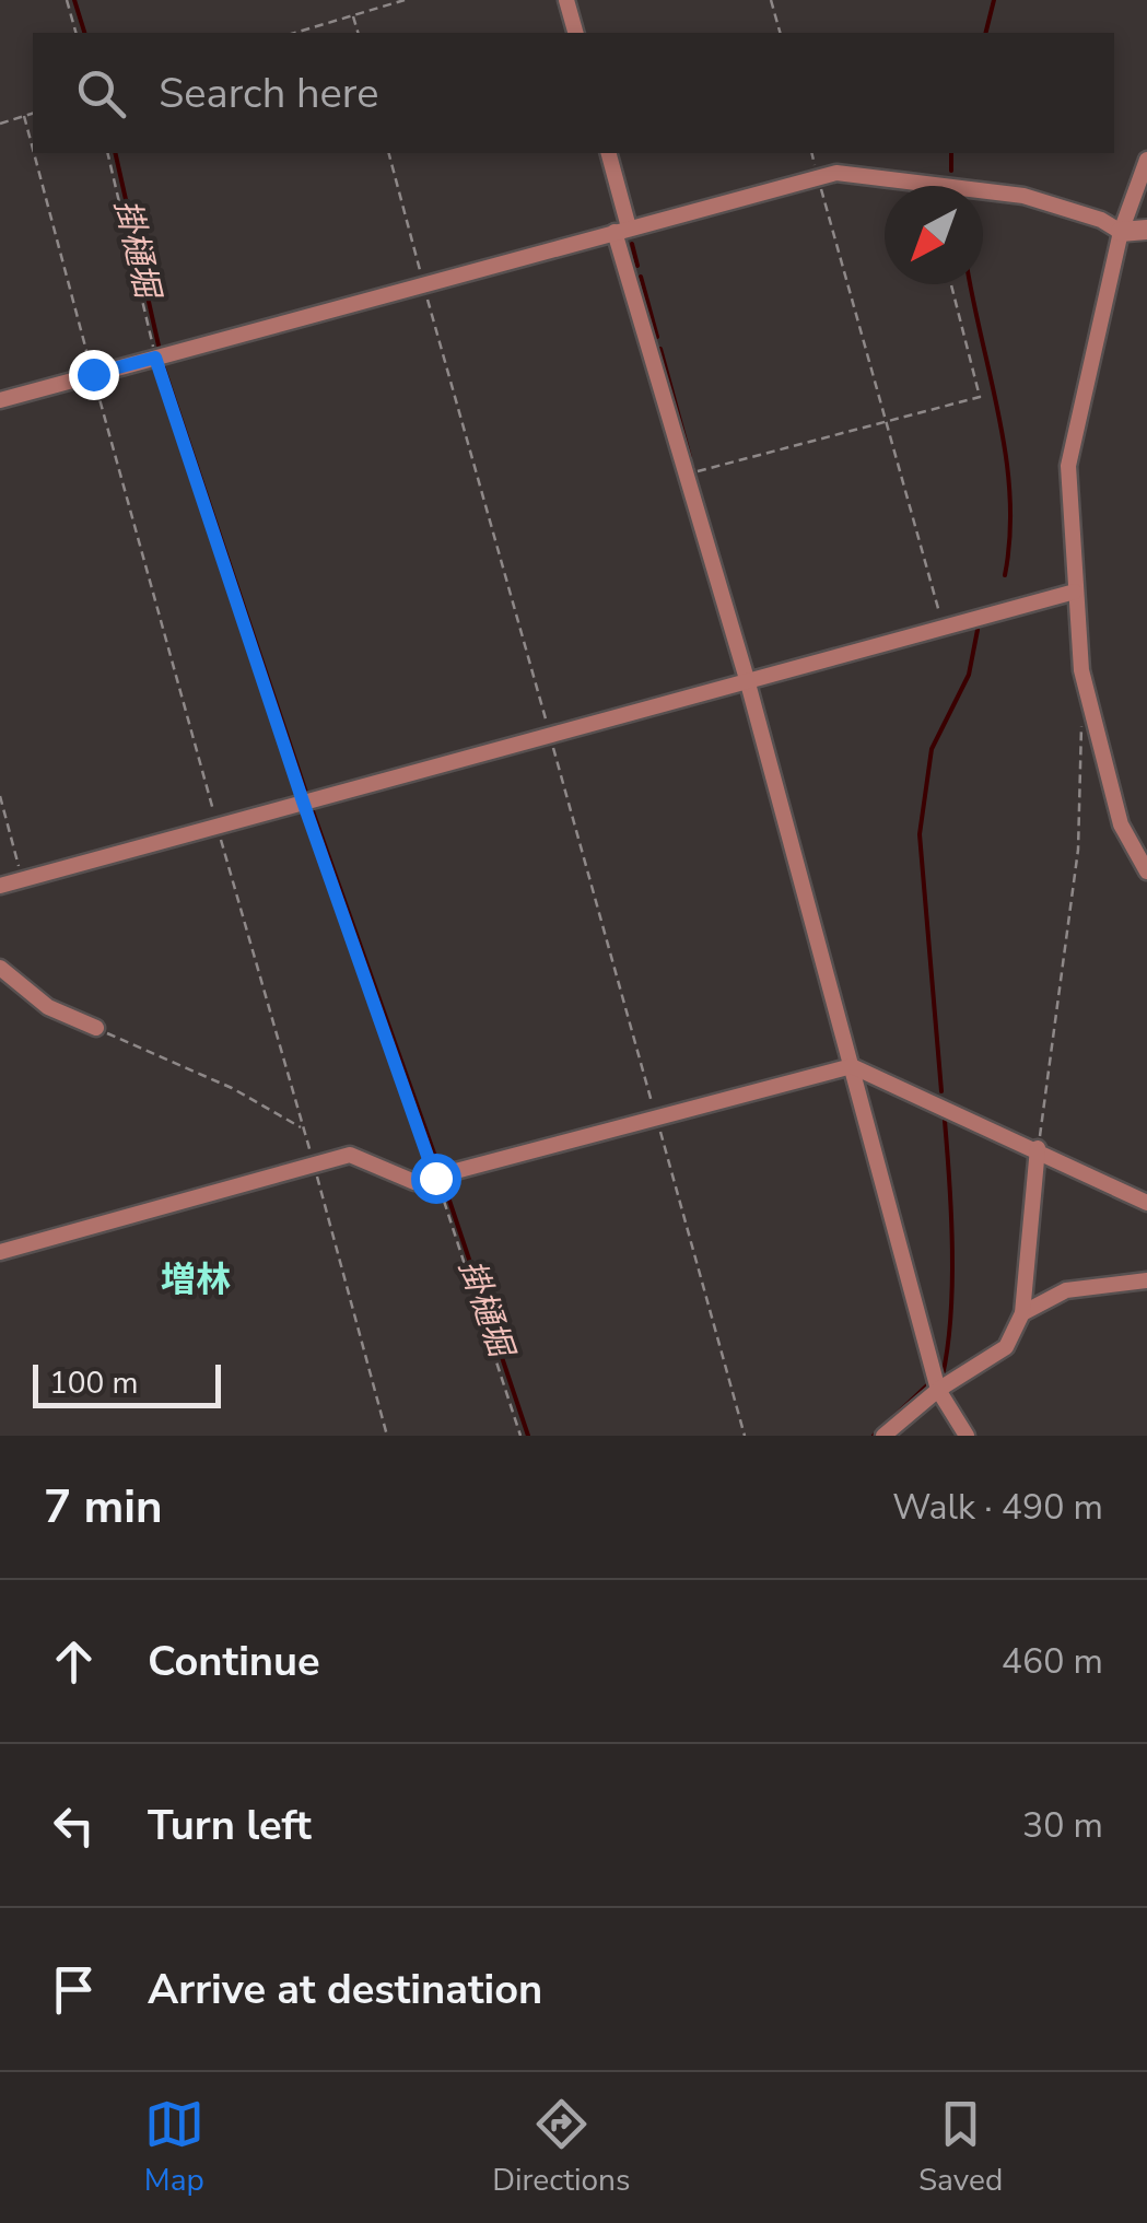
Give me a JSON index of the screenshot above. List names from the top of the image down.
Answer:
{
  "districts": ["増林"],
  "water": ["掛樋堀"],
  "scale_bar": "100 m",
  "north": "bottom left",
  "page": {
    "search": "Search here",
    "scale": "100 m",
    "heading": ["7 min", "Walk · 490 m"],
    "list": [
      ["Continue", "460 m"],
      ["Turn left", "30 m"],
      "Arrive at destination"
    ],
    "nav": ["Map", "Directions", "Saved"]
  }
}
